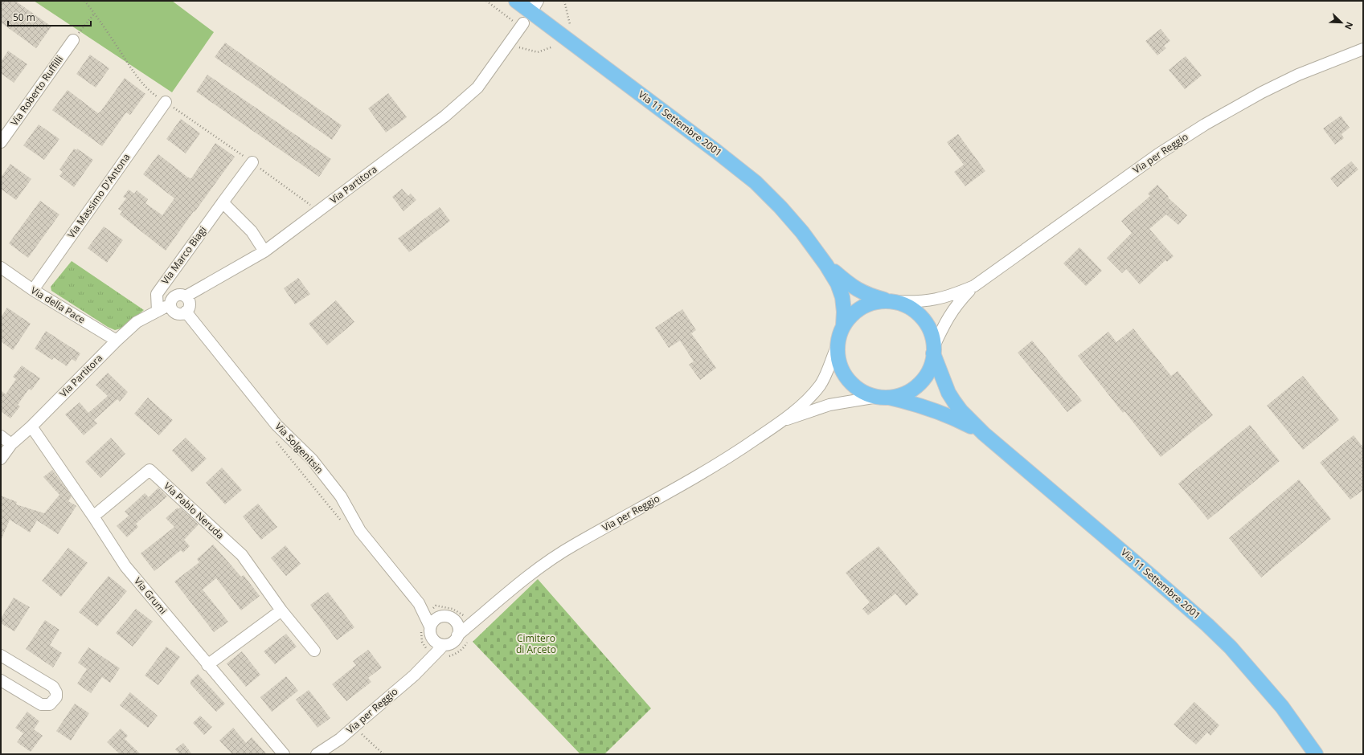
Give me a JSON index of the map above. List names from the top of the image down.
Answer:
{
  "streets": {
    "main road": ["Via 11 Settembre 2001"],
    "street": [
      "Via Roberto Ruffilli",
      "Via per Reggio",
      "Via Partitora",
      "Via Massimo D'Antona",
      "Via Marco Biagi",
      "Via della Pace",
      "Via Solgenitsin",
      "Via Pablo Neruda",
      "Via Grumi"
    ]
  },
  "crossings": [
    ["Via 11 Settembre 2001", "Via per Reggio"],
    ["Via 11 Settembre 2001", "Via Partitora"],
    ["Via per Reggio", "Via Solgenitsin"],
    ["Via Partitora", "Via Marco Biagi"],
    ["Via Partitora", "Via della Pace"],
    ["Via Partitora", "Via Solgenitsin"],
    ["Via Partitora", "Via Grumi"],
    ["Via Massimo D'Antona", "Via della Pace"],
    ["Via Pablo Neruda", "Via Grumi"]
  ],
  "parks": ["Cimitero di Arceto"],
  "scale_bar": "50 m",
  "north": "bottom right"
}
